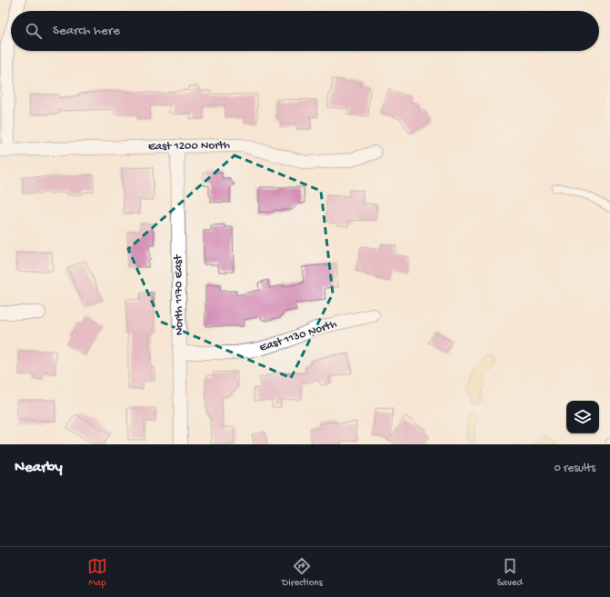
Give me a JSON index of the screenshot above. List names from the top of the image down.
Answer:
{
  "streets": {
    "street": ["East 1200 North", "North 1170 East", "East 1130 North"]
  },
  "crossings": [
    ["East 1200 North", "North 1170 East"],
    ["North 1170 East", "East 1130 North"]
  ],
  "page": {
    "search": "Search here",
    "heading": ["Nearby", "0 results"],
    "nav": ["Map", "Directions", "Saved"]
  }
}
